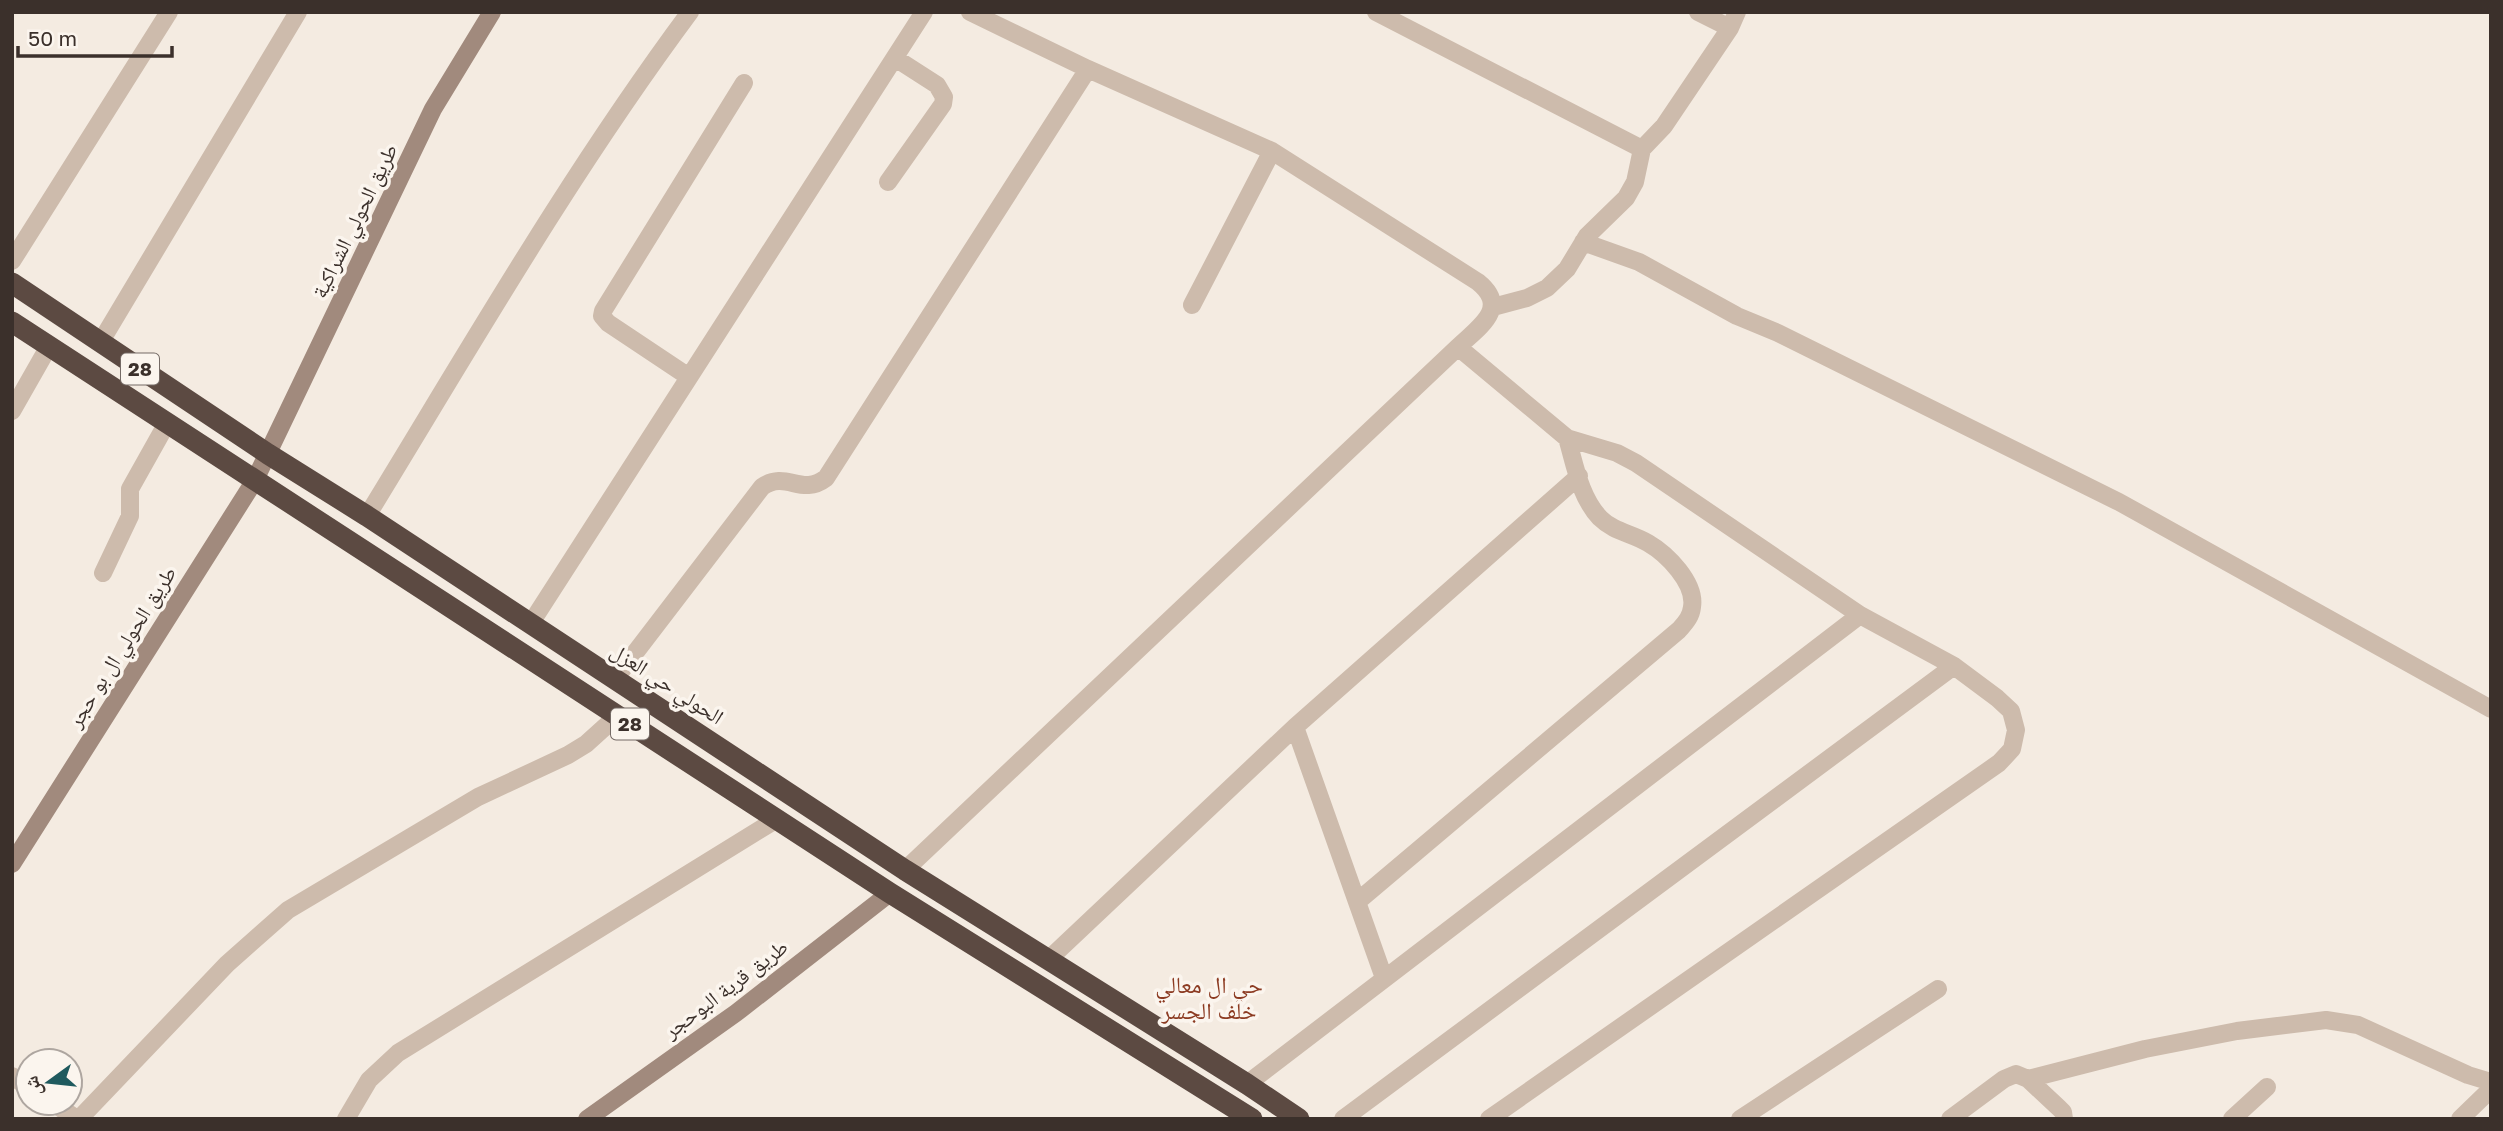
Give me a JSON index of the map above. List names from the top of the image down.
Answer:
{
  "streets": {
    "highway": ["28", "الحولي حي العزل"],
    "street": ["طريق الحولي الشراكية", "طريق الحولي ال بو حجر", "طريق قرية البوحجر"]
  },
  "crossings": [
    ["طريق الحولي الشراكية", "طريق الحولي ال بو حجر"],
    ["طريق الحولي الشراكية", "الحولي حي العزل"],
    ["28", "طريق الحولي ال بو حجر"],
    ["28", "طريق قرية البوحجر"],
    ["طريق الحولي ال بو حجر", "الحولي حي العزل"]
  ],
  "districts": ["حي ال معالي خلف الجسر"],
  "scale_bar": "50 m",
  "north": "left"
}
